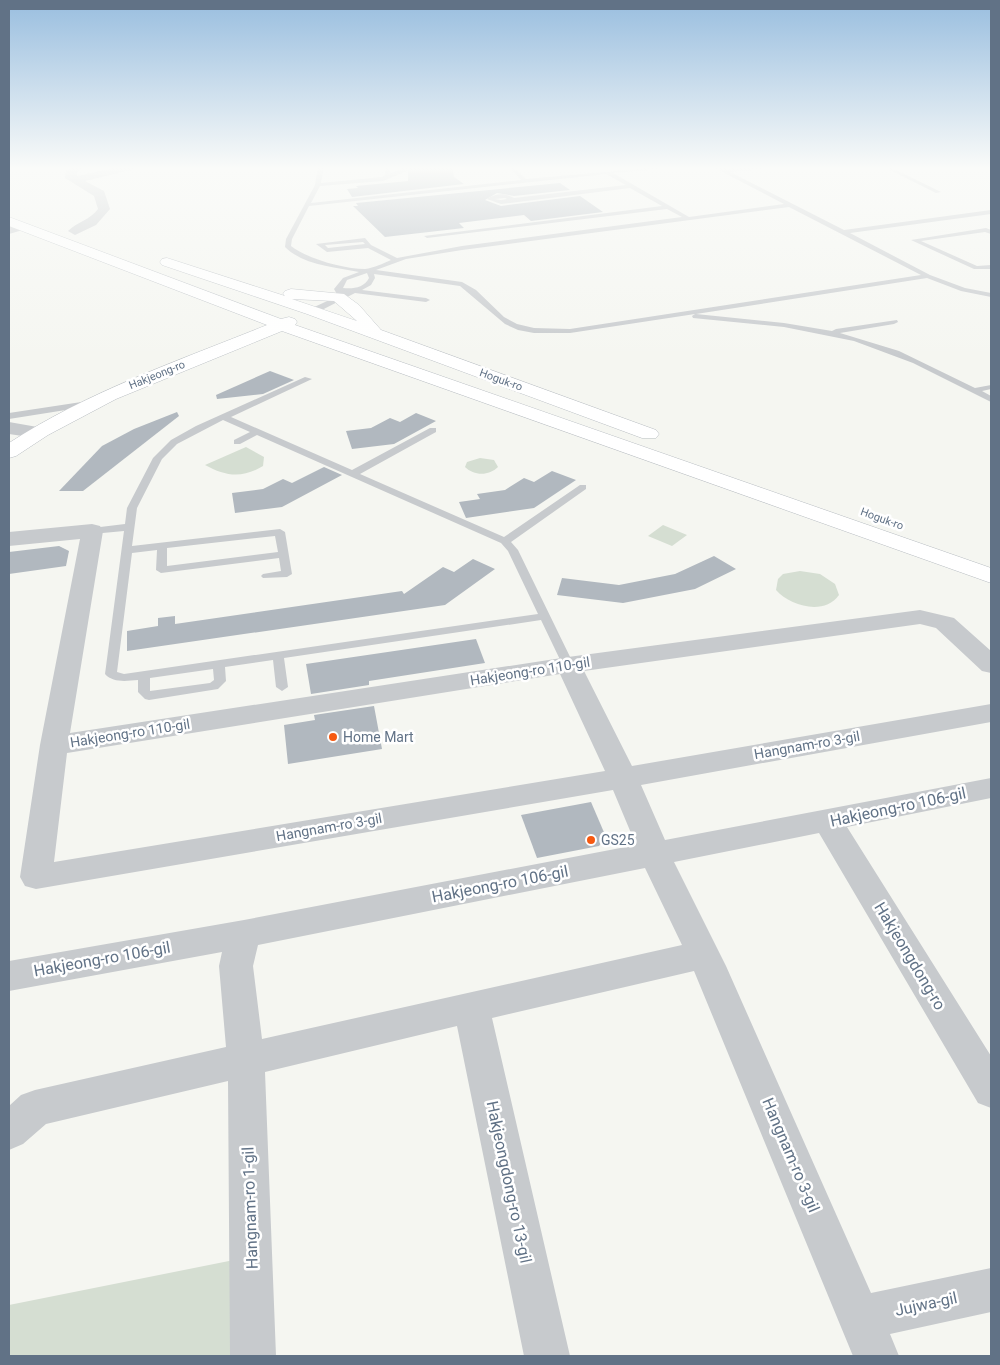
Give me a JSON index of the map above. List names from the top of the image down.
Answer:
{
  "streets": {
    "main road": ["Hakjeong-ro", "Hoguk-ro"],
    "street": [
      "Hakjeong-ro 110-gil",
      "Hangnam-ro 3-gil",
      "Hakjeong-ro 106-gil",
      "Hakjeongdong-ro",
      "Hakjeongdong-ro 13-gil",
      "Hangnam-ro 1-gil",
      "Jujwa-gil"
    ]
  },
  "crossings": [
    ["Hakjeong-ro", "Hoguk-ro"],
    ["Hakjeong-ro 110-gil", "Hangnam-ro 3-gil"],
    ["Hangnam-ro 3-gil", "Hakjeong-ro 106-gil"],
    ["Hangnam-ro 3-gil", "Jujwa-gil"],
    ["Hakjeong-ro 106-gil", "Hakjeongdong-ro"],
    ["Hakjeong-ro 106-gil", "Hangnam-ro 1-gil"]
  ],
  "places": ["Home Mart", "GS25"]
}
